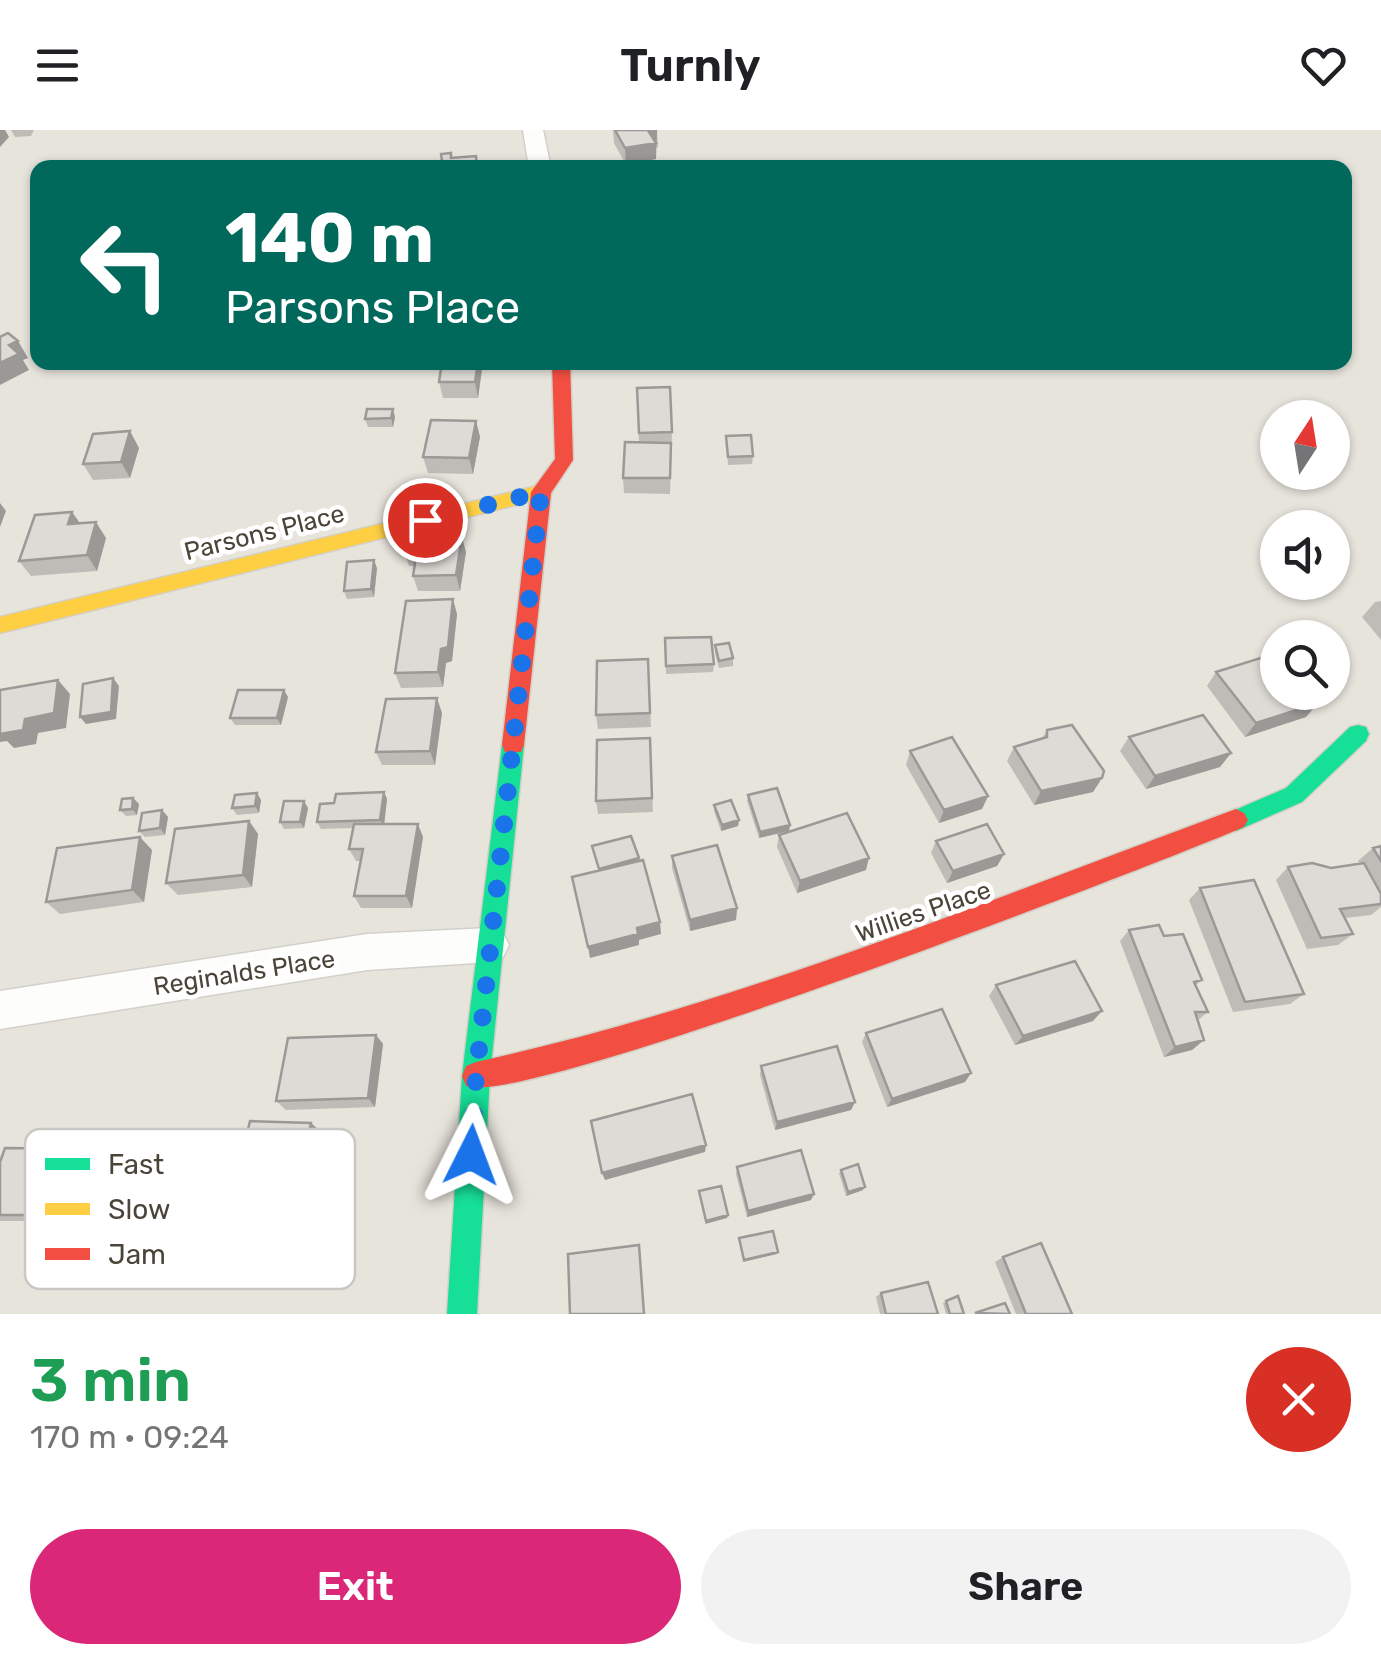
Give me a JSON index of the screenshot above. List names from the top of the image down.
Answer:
{
  "streets": {
    "street": ["Parsons Place", "Willies Place", "Reginalds Place"]
  },
  "legend": ["Fast", "Slow", "Jam"],
  "north": "top",
  "page": {
    "header": "Turnly",
    "turn": ["140 m", "Parsons Place"],
    "heading": ["3 min", "170 m · 09:24"],
    "buttons": ["Exit", "Share"]
  }
}
